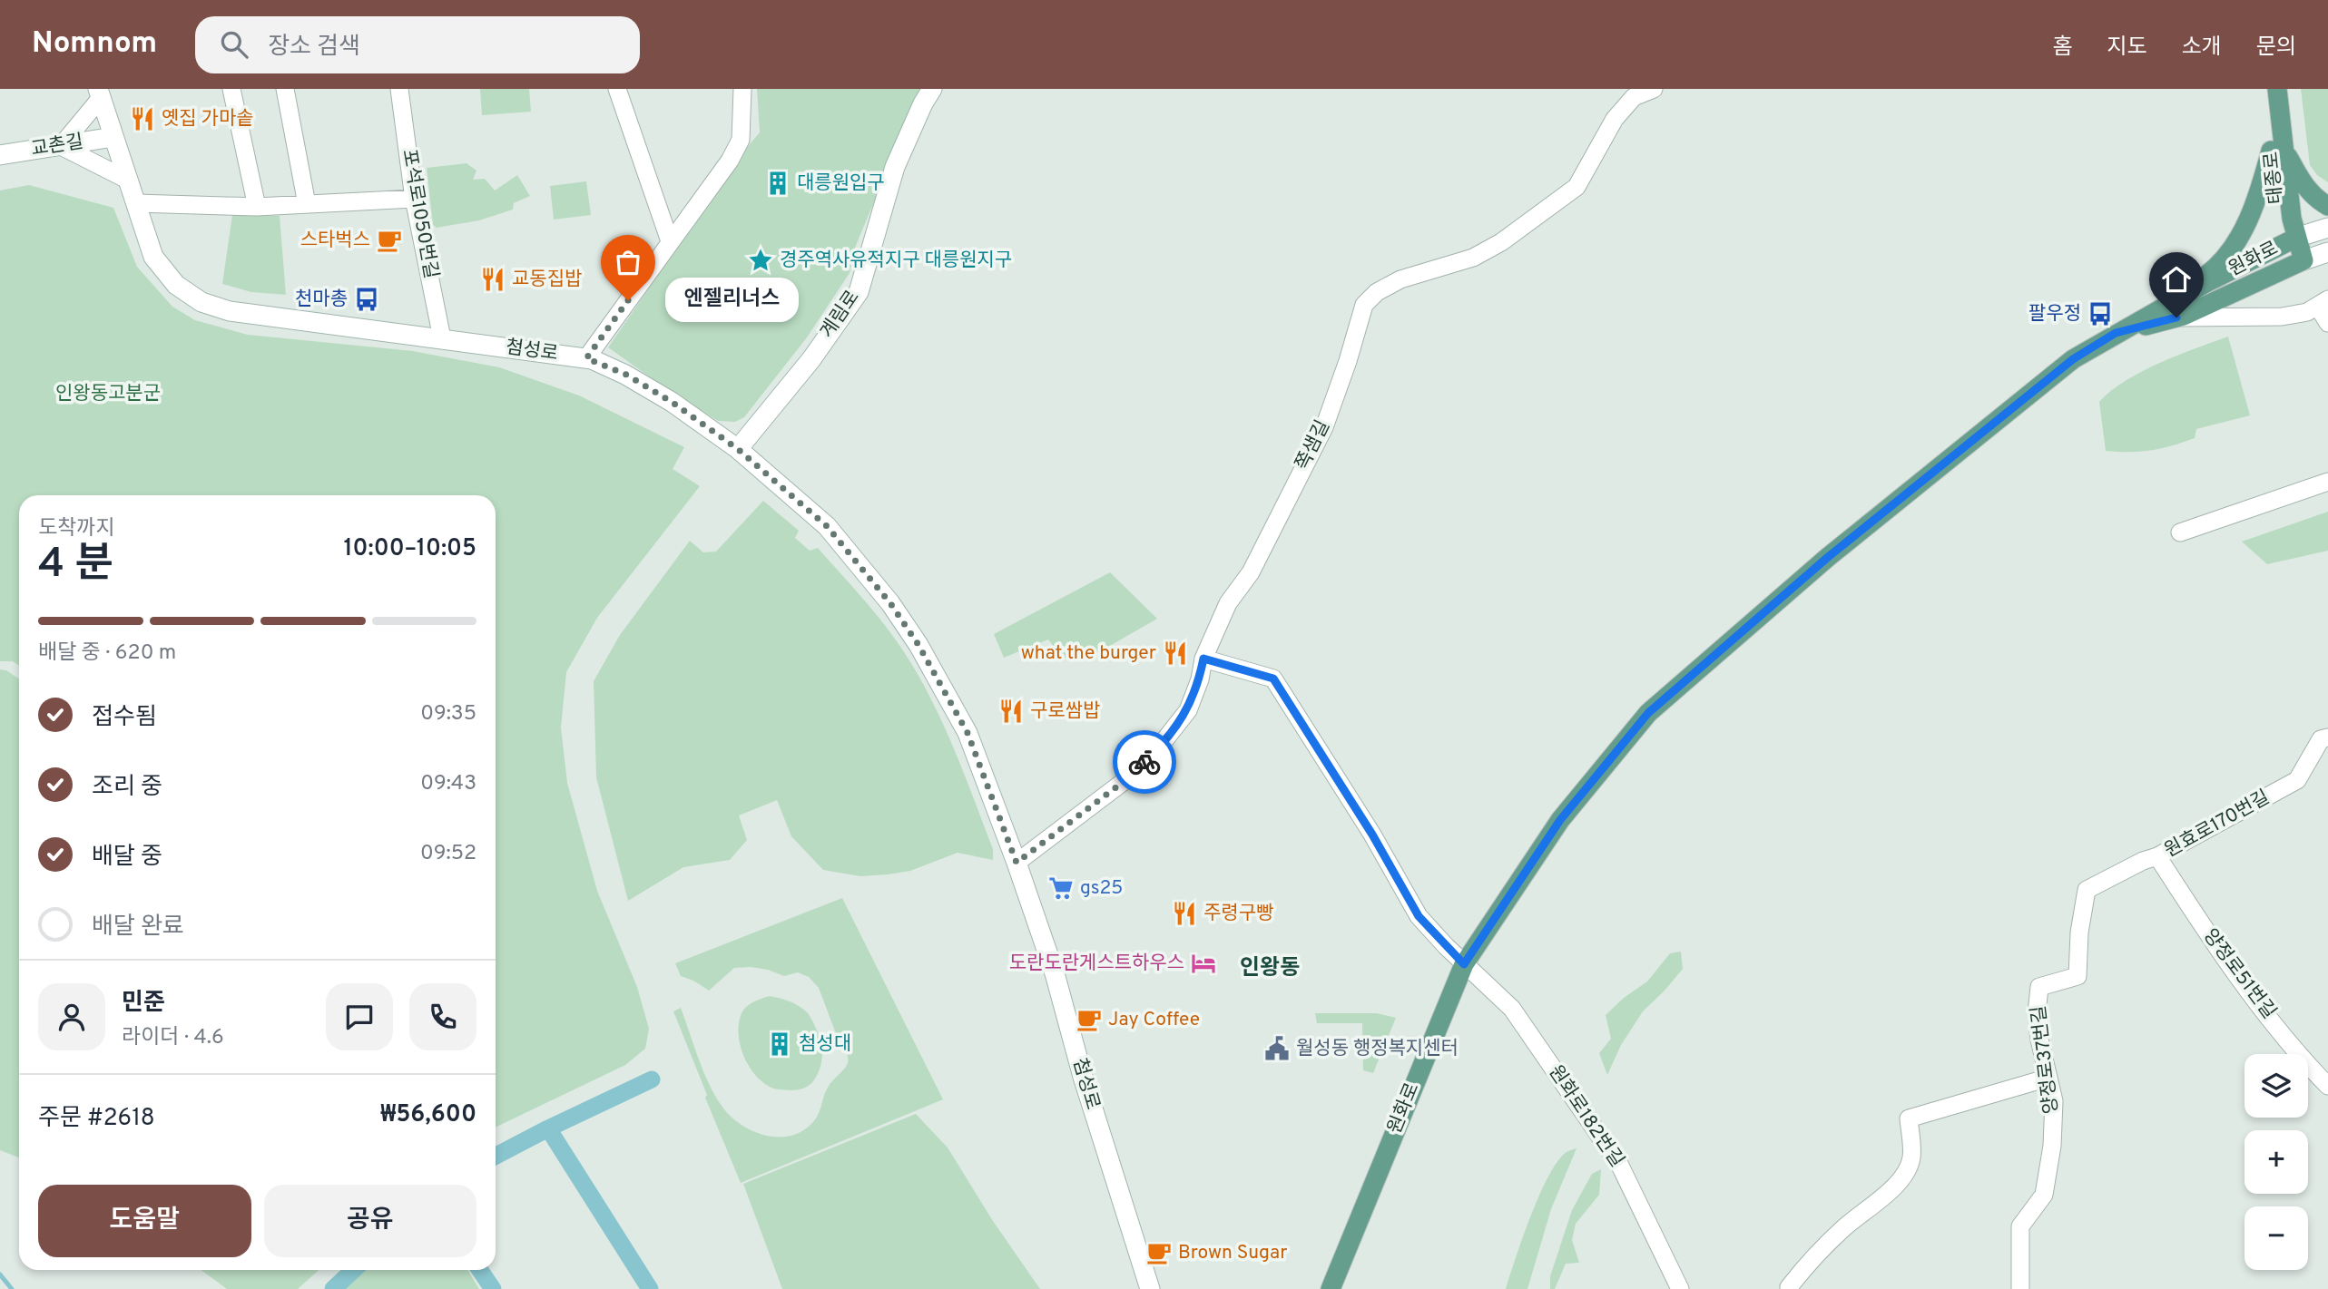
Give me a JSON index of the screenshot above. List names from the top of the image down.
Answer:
{
  "streets": {
    "main road": ["태종로", "원화로"],
    "street": [
      "교촌길",
      "포석로1050번길",
      "계림로",
      "첨성로",
      "쪽샘길",
      "원효로170번길",
      "양정로51번길",
      "양정로37번길",
      "원화로182번길"
    ]
  },
  "crossings": [
    ["교촌길", "첨성로"],
    ["태종로", "원화로"],
    ["포석로1050번길", "첨성로"],
    ["원화로", "원화로182번길"],
    ["계림로", "첨성로"],
    ["첨성로", "쪽샘길"],
    ["쪽샘길", "원화로182번길"],
    ["원효로170번길", "양정로51번길"],
    ["원효로170번길", "양정로37번길"]
  ],
  "districts": ["인왕동"],
  "parks": ["인왕동고분군"],
  "places": {
    "restaurant": [
      "옛집 가마솥",
      "교동집밥",
      "what the burger",
      "구로쌈밥",
      "주령구빵"
    ],
    "building": ["대릉원입구", "첨성대"],
    "cafe": ["스타벅스", "Jay Coffee", "Brown Sugar"],
    "place": ["경주역사유적지구 대릉원지구"],
    "bus stop": ["천마총", "팔우정"],
    "other": ["엔젤리너스"],
    "supermarket": ["gs25"],
    "hotel": ["도란도란게스트하우스"],
    "public building": ["월성동 행정복지센터"]
  },
  "page": {
    "header": "Nomnom",
    "search": "장소 검색",
    "nav": [
      "홈",
      "지도",
      "소개",
      "문의"
    ],
    "bubble": "엔젤리너스",
    "heading": ["4 분", "도착까지", "10:00–10:05"],
    "panel": [
      "민준",
      "라이더 · 4.6",
      "주문 #2618",
      "₩56,600"
    ],
    "bar": "배달 중 · 620 m",
    "list": [
      ["접수됨", "09:35"],
      ["조리 중", "09:43"],
      ["배달 중", "09:52"],
      "배달 완료"
    ],
    "map_buttons": ["+", "−"],
    "buttons": ["도움말", "공유"]
  }
}
